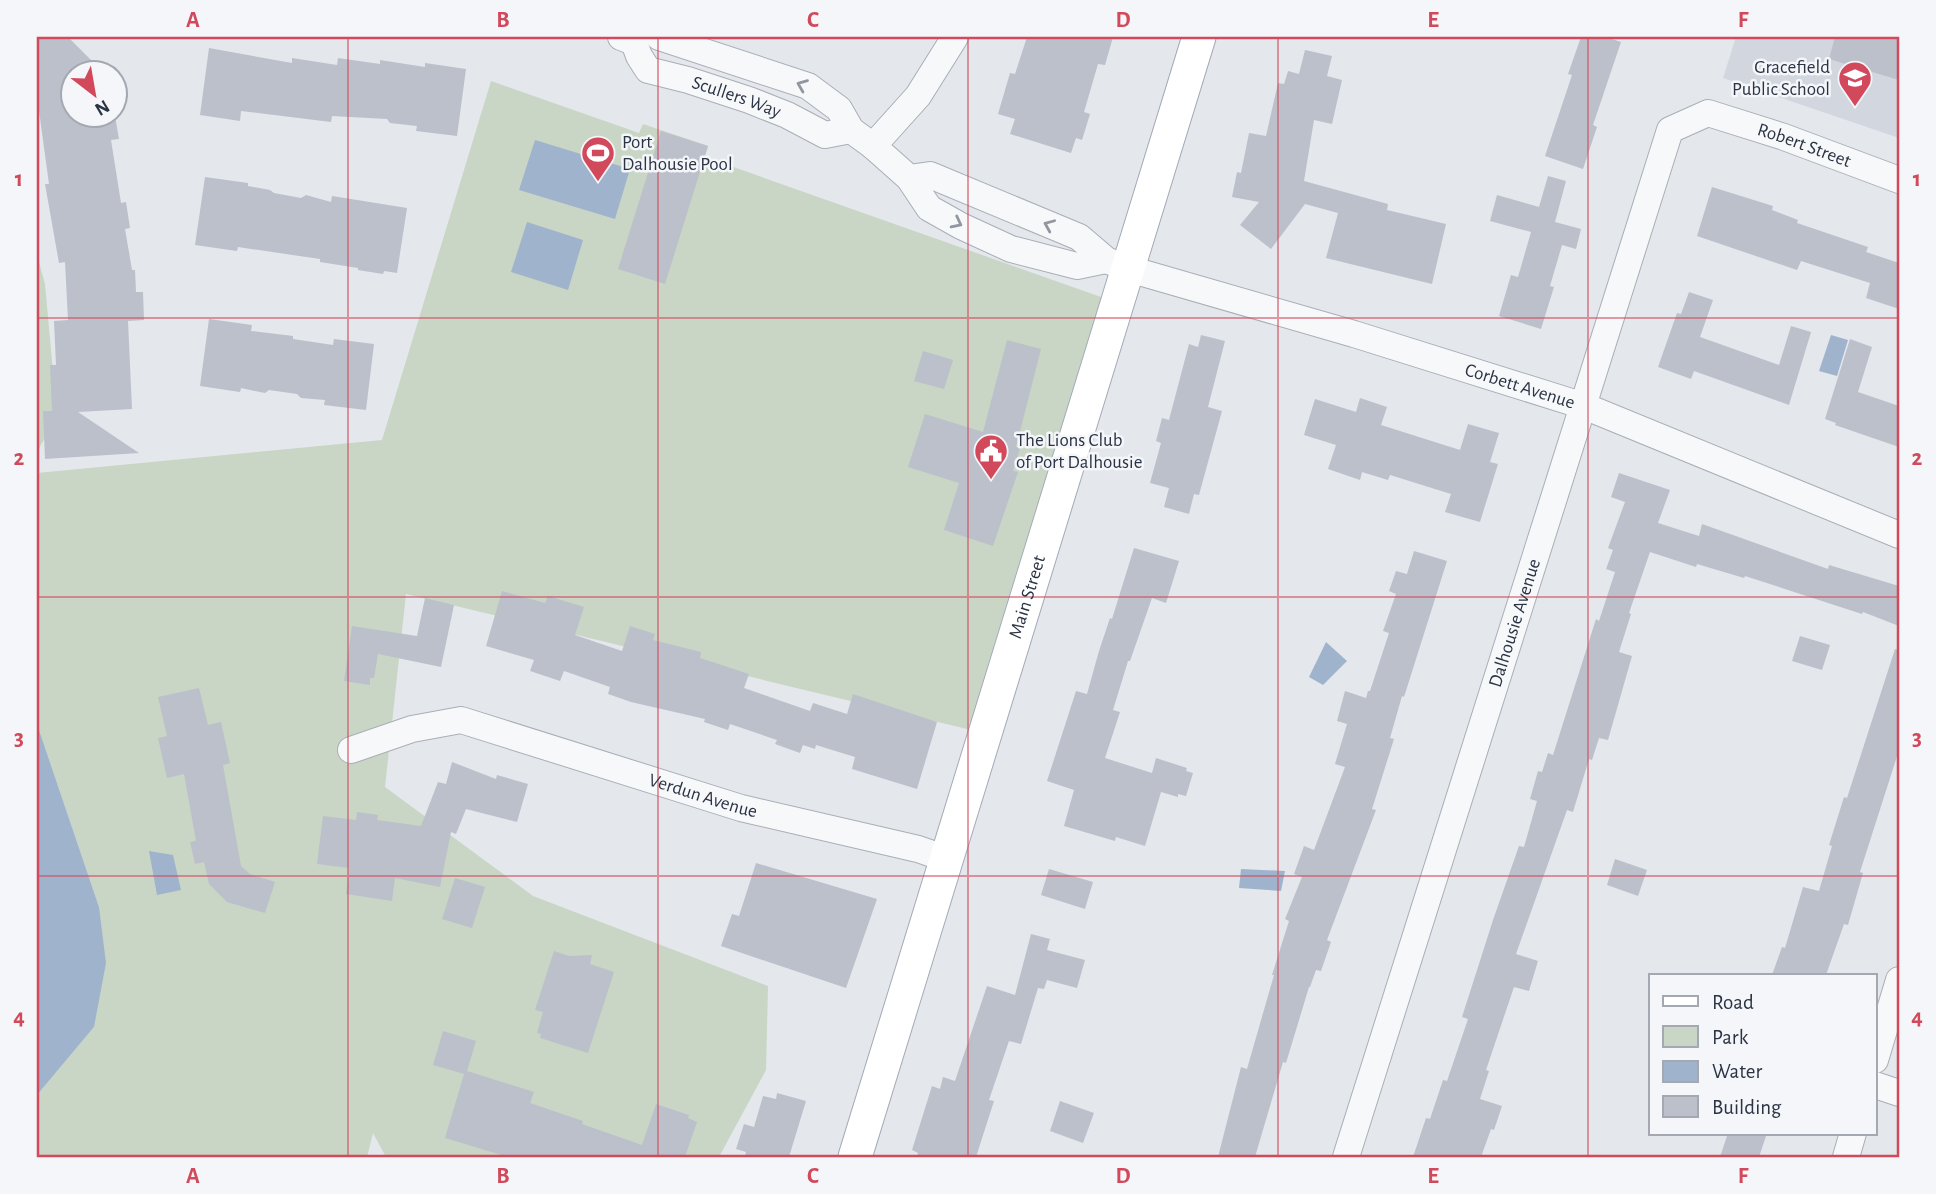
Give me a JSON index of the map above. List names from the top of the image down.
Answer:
{
  "streets": {
    "main road": ["Main Street"],
    "street": [
      "Scullers Way",
      "Robert Street",
      "Corbett Avenue",
      "Dalhousie Avenue",
      "Verdun Avenue"
    ]
  },
  "crossings": [
    ["Scullers Way", "Corbett Avenue"],
    ["Scullers Way", "Main Street"],
    ["Robert Street", "Dalhousie Avenue"],
    ["Corbett Avenue", "Main Street"],
    ["Corbett Avenue", "Dalhousie Avenue"],
    ["Main Street", "Verdun Avenue"]
  ],
  "places": {
    "school or university": ["Gracefield Public School"],
    "sports": ["Port Dalhousie Pool"],
    "public building": ["The Lions Club of Port Dalhousie"]
  },
  "legend": [
    "Road",
    "Park",
    "Water",
    "Building"
  ],
  "north": "bottom right",
  "grid": {
    "columns": [
      "A",
      "B",
      "C",
      "D",
      "E",
      "F"
    ],
    "rows": [
      "1",
      "2",
      "3",
      "4"
    ]
  }
}
